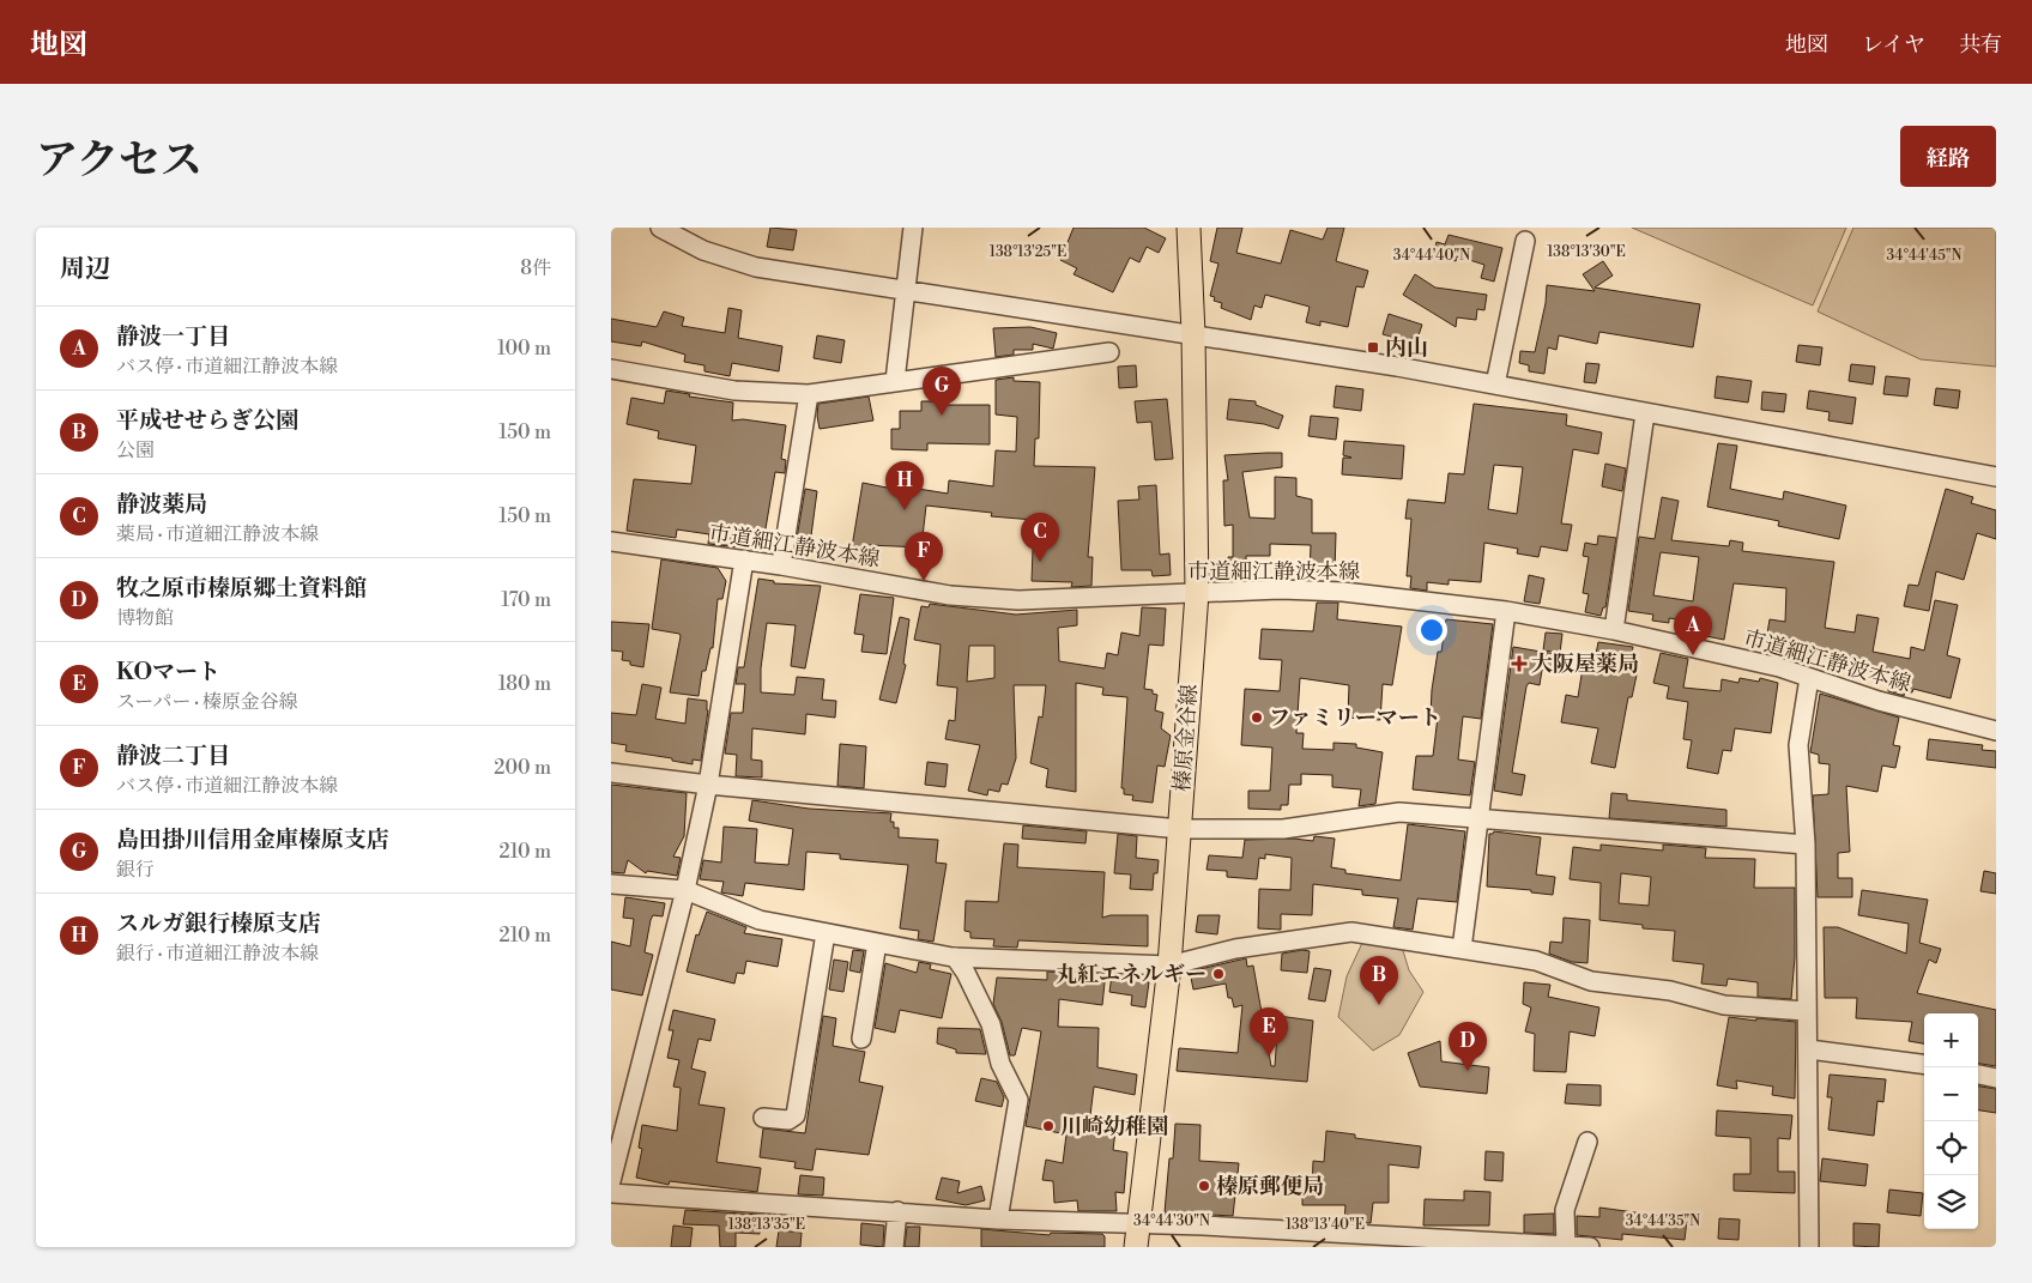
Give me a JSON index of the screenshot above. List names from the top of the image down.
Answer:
{
  "streets": {
    "main road": ["榛原金谷線"],
    "street": ["市道細江静波本線"]
  },
  "crossings": [
    ["市道細江静波本線", "榛原金谷線"]
  ],
  "places": {
    "transit": ["内山"],
    "health": ["大阪屋薬局"],
    "other": [
      "ファミリーマート",
      "丸紅エネルギー",
      "川崎幼稚園",
      "榛原郵便局"
    ]
  },
  "page": {
    "header": "地図",
    "nav": ["地図", "レイヤ", "共有"],
    "title": "アクセス",
    "buttons": "経路",
    "heading": ["周辺", "8件"],
    "list": [
      {
        "mark": "A",
        "name": "静波一丁目",
        "note": "バス停 · 市道細江静波本線",
        "value": "100 m"
      },
      {
        "mark": "B",
        "name": "平成せせらぎ公園",
        "note": "公園",
        "value": "150 m"
      },
      {
        "mark": "C",
        "name": "静波薬局",
        "note": "薬局 · 市道細江静波本線",
        "value": "150 m"
      },
      {
        "mark": "D",
        "name": "牧之原市榛原郷土資料館",
        "note": "博物館",
        "value": "170 m"
      },
      {
        "mark": "E",
        "name": "KOマート",
        "note": "スーパー · 榛原金谷線",
        "value": "180 m"
      },
      {
        "mark": "F",
        "name": "静波二丁目",
        "note": "バス停 · 市道細江静波本線",
        "value": "200 m"
      },
      {
        "mark": "G",
        "name": "島田掛川信用金庫榛原支店",
        "note": "銀行",
        "value": "210 m"
      },
      {
        "mark": "H",
        "name": "スルガ銀行榛原支店",
        "note": "銀行 · 市道細江静波本線",
        "value": "210 m"
      }
    ],
    "pins": [
      "G",
      "H",
      "C",
      "F",
      "A",
      "B",
      "E",
      "D"
    ],
    "map_buttons": ["+", "−"]
  },
  "coordinates": [
    "138°13'25\"E",
    "138°13'30\"E",
    "34°44'40\"N",
    "34°44'45\"N",
    "34°44'30\"N",
    "34°44'35\"N",
    "138°13'35\"E",
    "138°13'40\"E"
  ]
}
